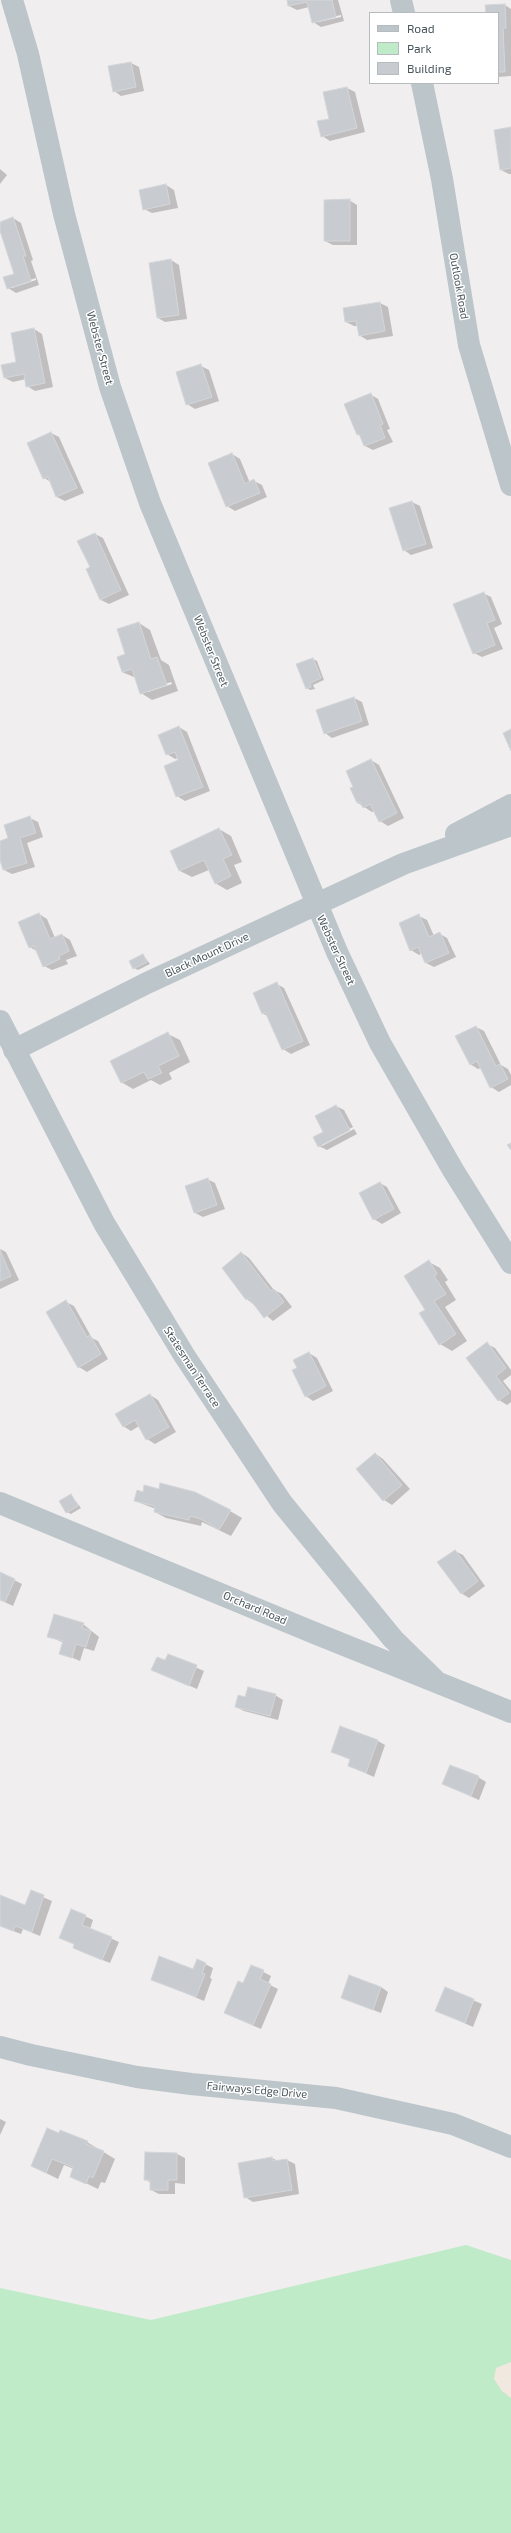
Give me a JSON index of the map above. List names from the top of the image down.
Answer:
{
  "streets": {
    "street": [
      "Outlook Road",
      "Webster Street",
      "Black Mount Drive",
      "Statesman Terrace",
      "Orchard Road",
      "Fairways Edge Drive"
    ]
  },
  "crossings": [
    ["Webster Street", "Black Mount Drive"],
    ["Black Mount Drive", "Statesman Terrace"],
    ["Statesman Terrace", "Orchard Road"]
  ],
  "legend": ["Road", "Park", "Building"]
}
